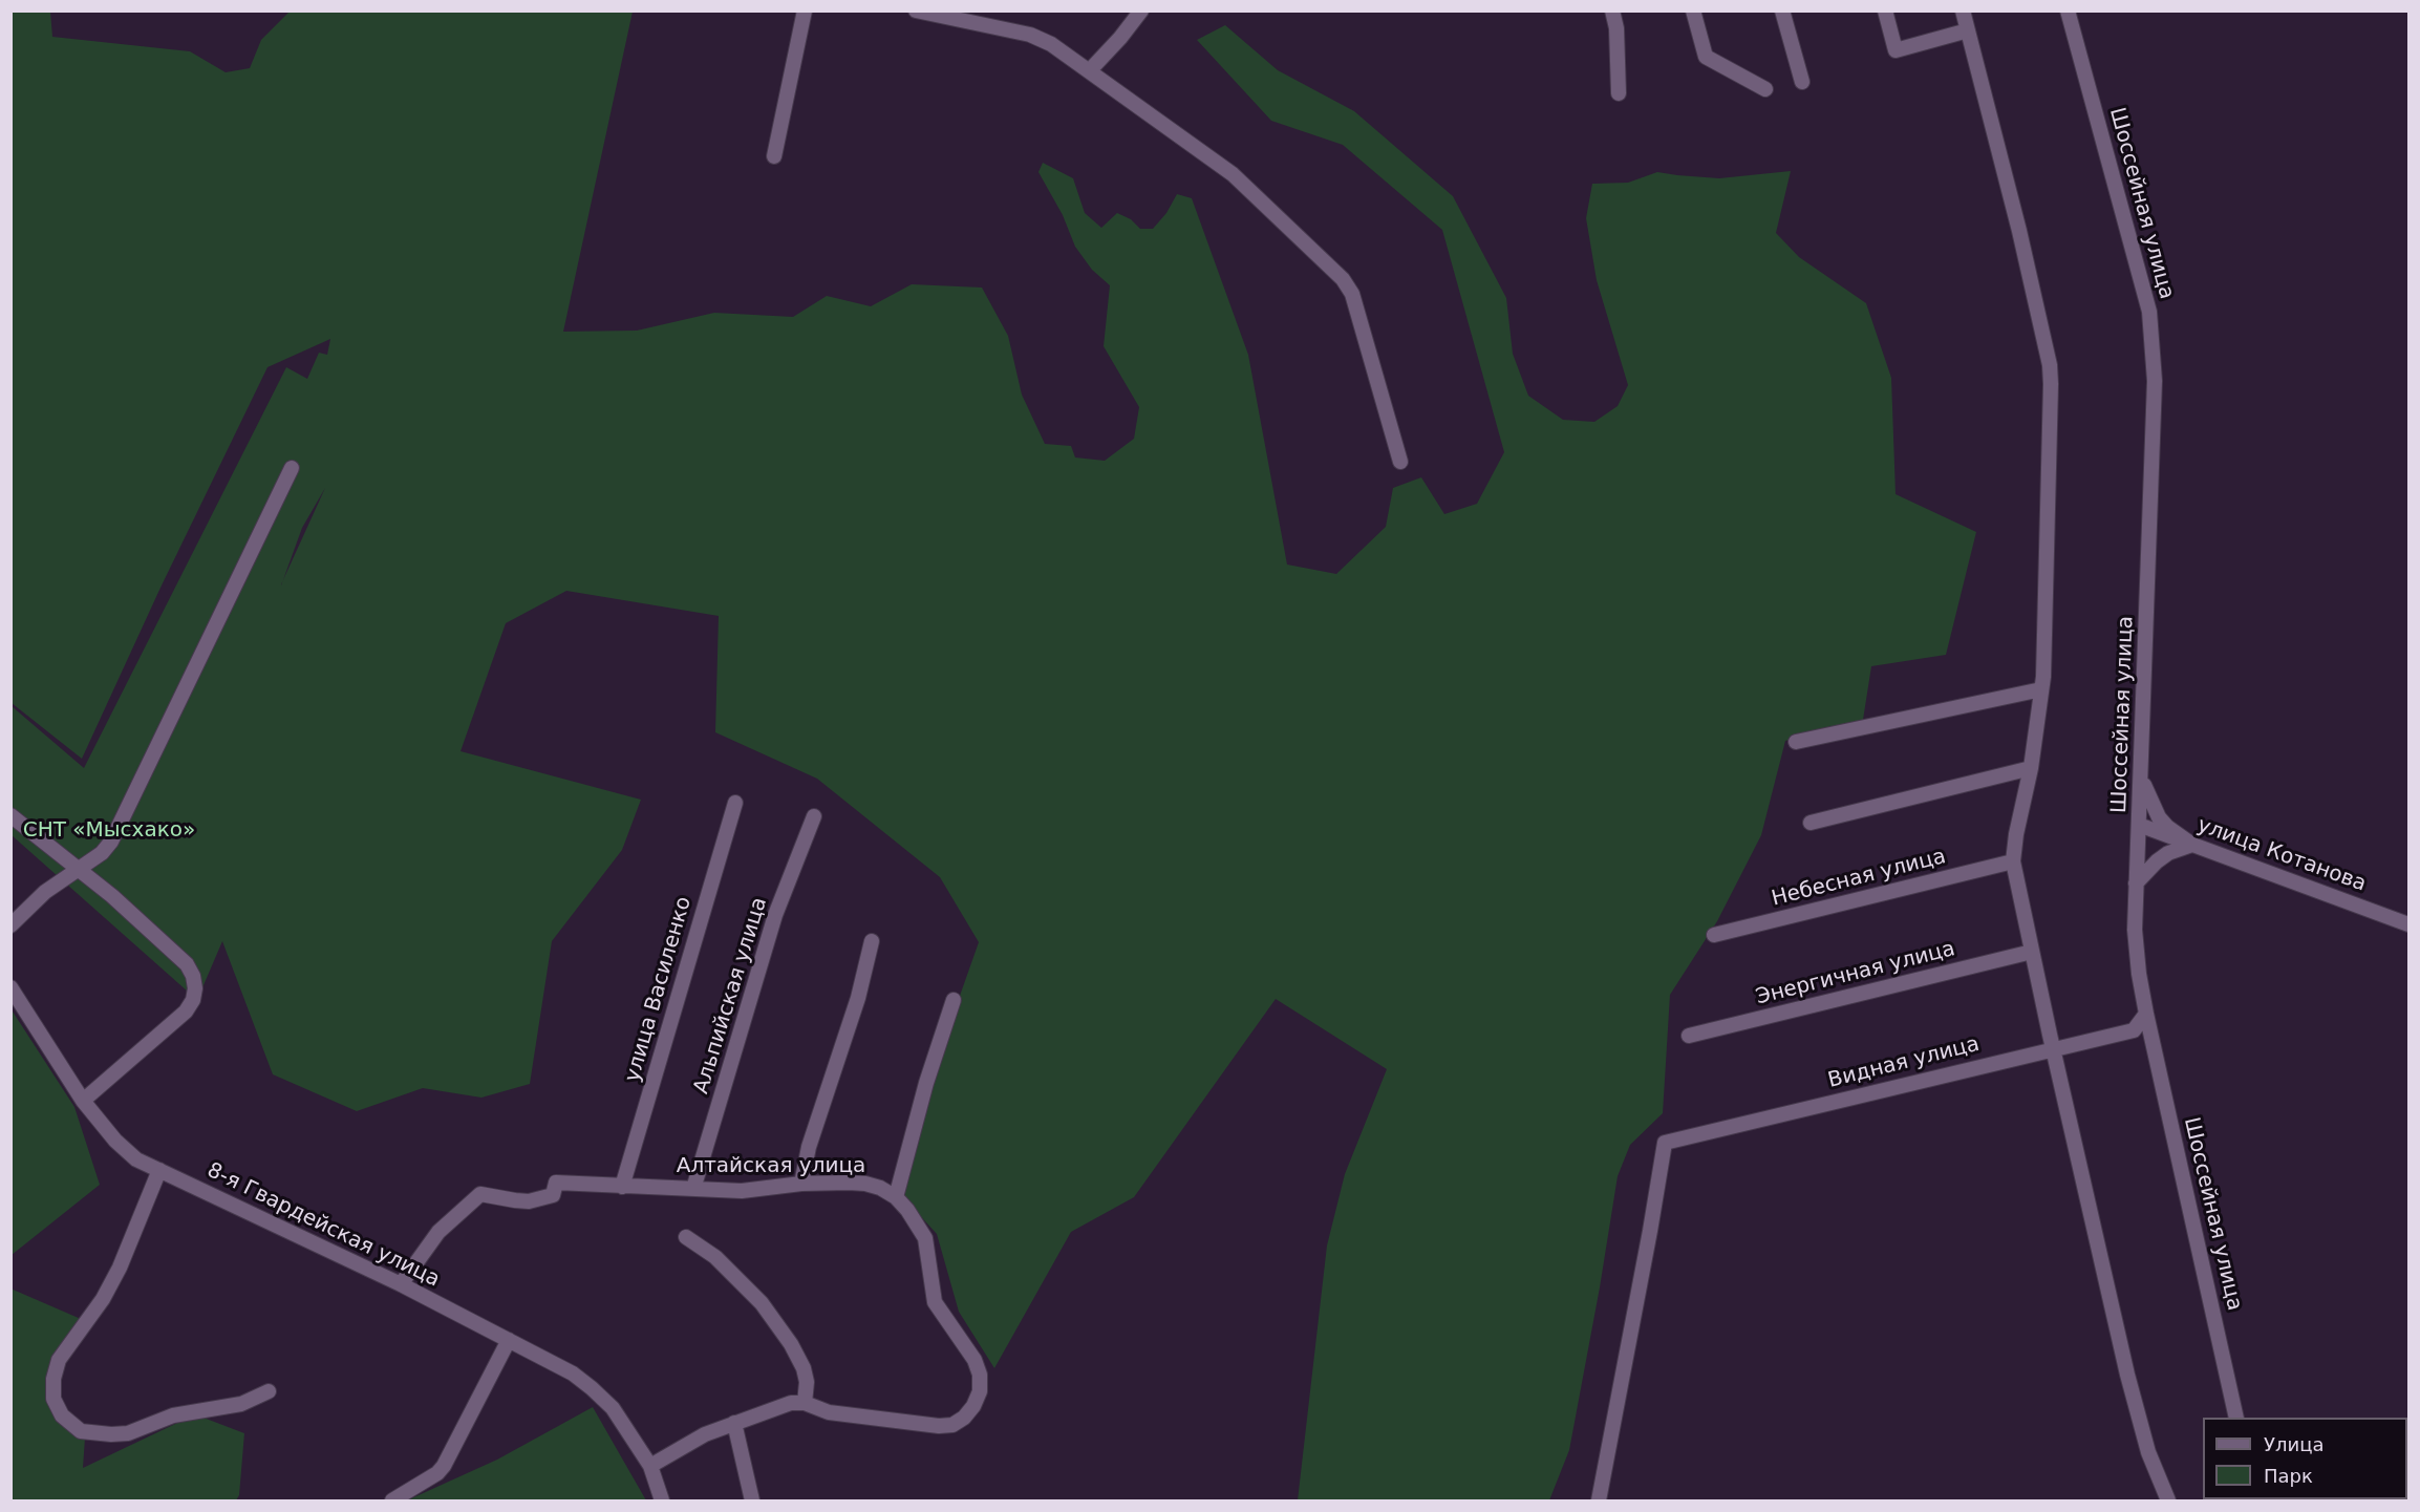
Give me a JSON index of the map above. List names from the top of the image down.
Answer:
{
  "streets": {
    "street": [
      "Шоссейная улица",
      "улица Котанова",
      "Небесная улица",
      "Энергичная улица",
      "улица Василенко",
      "Альпийская улица",
      "Видная улица",
      "Алтайская улица",
      "8-я Гвардейская улица"
    ]
  },
  "crossings": [
    ["Шоссейная улица", "улица Котанова"],
    ["Шоссейная улица", "Видная улица"],
    ["улица Василенко", "Алтайская улица"],
    ["Альпийская улица", "Алтайская улица"],
    ["Алтайская улица", "8-я Гвардейская улица"]
  ],
  "parks": ["СНТ «Мысхако»"],
  "legend": ["Улица", "Парк"]
}
